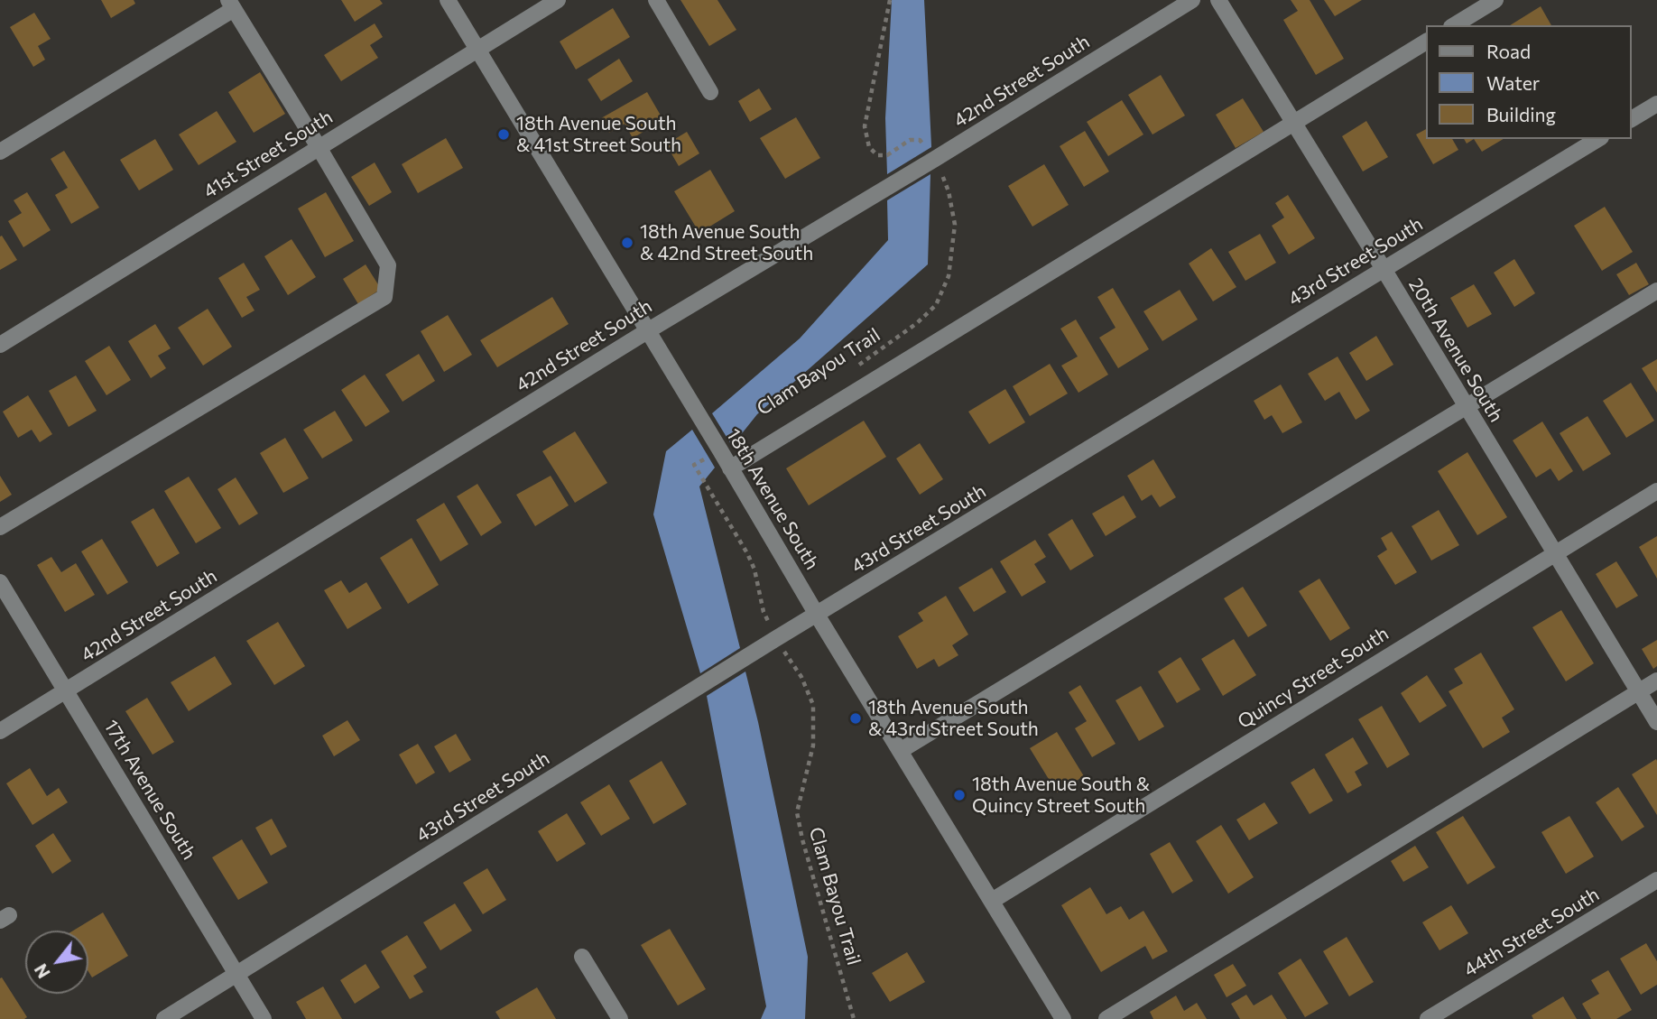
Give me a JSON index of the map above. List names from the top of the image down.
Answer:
{
  "streets": {
    "street": [
      "42nd Street South",
      "41st Street South",
      "43rd Street South",
      "20th Avenue South",
      "18th Avenue South",
      "Quincy Street South",
      "17th Avenue South",
      "44th Street South"
    ],
    "path": ["Clam Bayou Trail"]
  },
  "crossings": [
    ["42nd Street South", "Clam Bayou Trail"],
    ["42nd Street South", "18th Avenue South"],
    ["42nd Street South", "17th Avenue South"],
    ["41st Street South", "18th Avenue South"],
    ["43rd Street South", "20th Avenue South"],
    ["43rd Street South", "Clam Bayou Trail"],
    ["43rd Street South", "18th Avenue South"],
    ["43rd Street South", "17th Avenue South"],
    ["20th Avenue South", "Quincy Street South"],
    ["Clam Bayou Trail", "18th Avenue South"],
    ["18th Avenue South", "Quincy Street South"]
  ],
  "places": [
    "18th Avenue South & 41st Street South",
    "18th Avenue South & 42nd Street South",
    "18th Avenue South & 43rd Street South",
    "18th Avenue South & Quincy Street South"
  ],
  "legend": ["Road", "Water", "Building"],
  "north": "bottom left"
}
